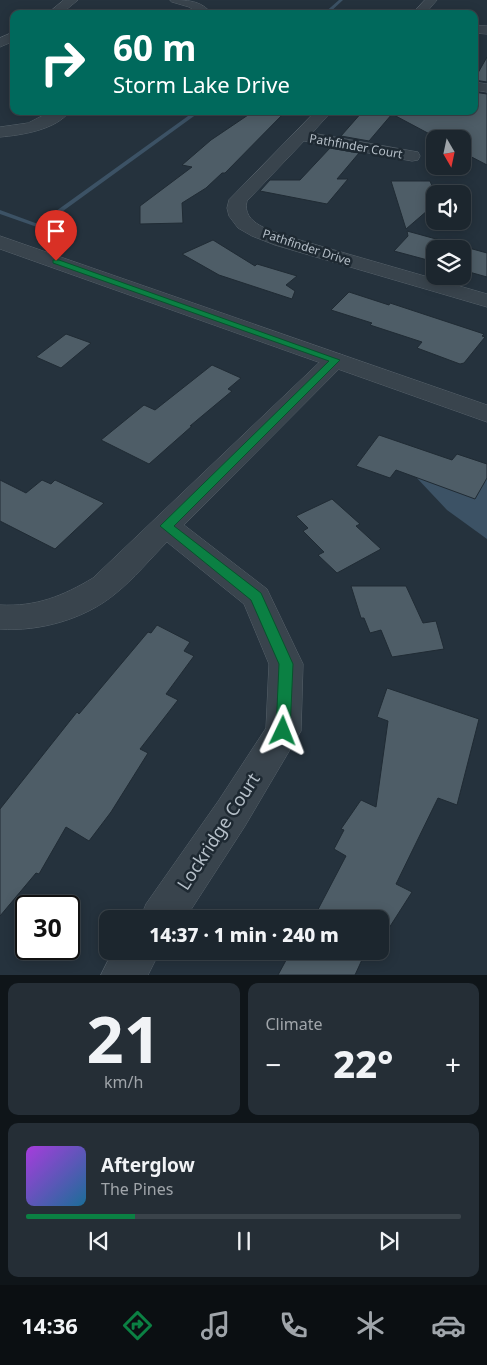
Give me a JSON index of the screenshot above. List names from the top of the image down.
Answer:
{
  "streets": {
    "street": ["Pathfinder Court", "Pathfinder Drive", "Lockridge Court"]
  },
  "crossings": [
    ["Pathfinder Court", "Pathfinder Drive"]
  ],
  "north": "bottom",
  "page": {
    "turn": ["60 m", "Storm Lake Drive"],
    "limit": "30",
    "trip": "14:37 · 1 min · 240 m",
    "tile": [
      ["21", "km/h"],
      "Climate"
    ],
    "heat": ["−", "22°", "+"],
    "song": ["Afterglow", "The Pines"],
    "tabs": "14:36"
  }
}
